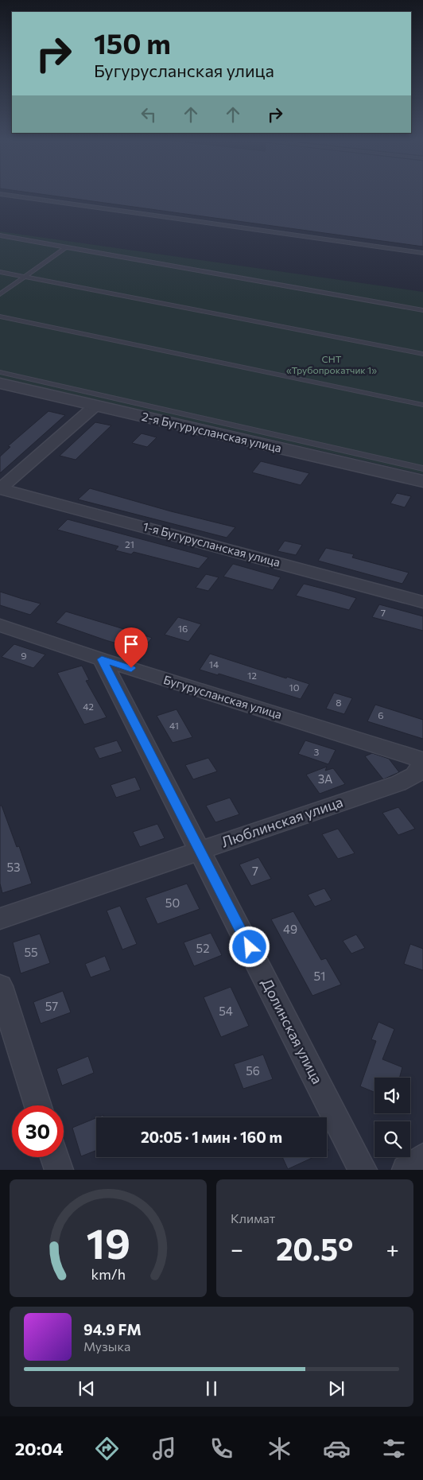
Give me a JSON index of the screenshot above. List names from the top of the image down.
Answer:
{
  "streets": {
    "street": [
      "2-я Бугурусланская улица",
      "1-я Бугурусланская улица",
      "Бугурусланская улица",
      "Люблинская улица",
      "Долинская улица"
    ]
  },
  "crossings": [
    ["Бугурусланская улица", "Долинская улица"],
    ["Люблинская улица", "Долинская улица"]
  ],
  "parks": ["СНТ «Трубопрокатчик 1»"],
  "house_numbers": [
    "21",
    "7",
    "16",
    "9",
    "14",
    "12",
    "10",
    "8",
    "42",
    "6",
    "41",
    "3",
    "3А",
    "53",
    "7",
    "50",
    "49",
    "52",
    "55",
    "51",
    "57",
    "54",
    "56"
  ],
  "page": {
    "turn": ["150 m", "Бугурусланская улица"],
    "limit": "30",
    "trip": "20:05 · 1 мин · 160 m",
    "tile": "Климат",
    "heat": ["−", "20.5°", "+"],
    "song": ["94.9 FM", "Музыка"],
    "tabs": "20:04",
    "gauge": ["19", "km/h"]
  }
}
